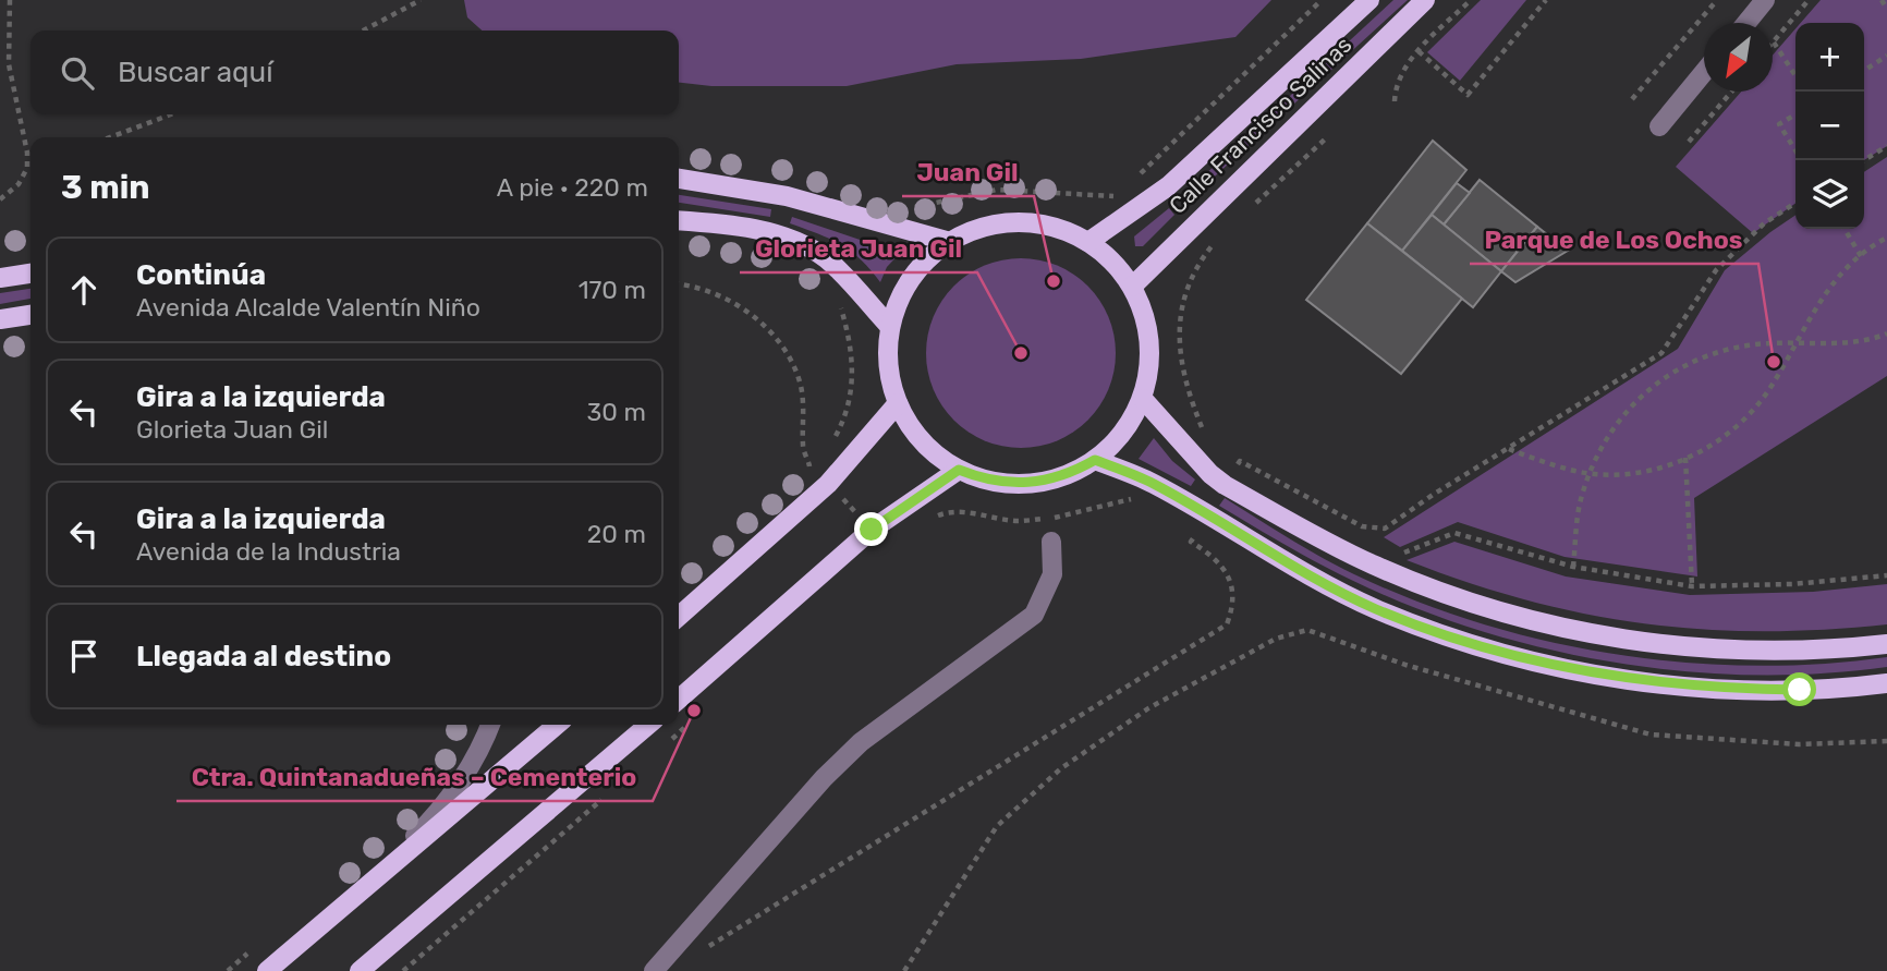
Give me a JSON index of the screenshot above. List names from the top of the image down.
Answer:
{
  "streets": {
    "main road": ["Calle Francisco Salinas"]
  },
  "places": [
    "Juan Gil",
    "Glorieta Juan Gil",
    "Parque de Los Ochos",
    "Ctra. Quintanadueñas – Cementerio"
  ],
  "north": "bottom left",
  "page": {
    "map_buttons": ["+", "−"],
    "search": "Buscar aquí",
    "heading": ["3 min", "A pie · 220 m"],
    "list": [
      ["Continúa", "Avenida Alcalde Valentín Niño", "170 m"],
      ["Gira a la izquierda", "Glorieta Juan Gil", "30 m"],
      ["Gira a la izquierda", "Avenida de la Industria", "20 m"],
      "Llegada al destino"
    ]
  }
}
